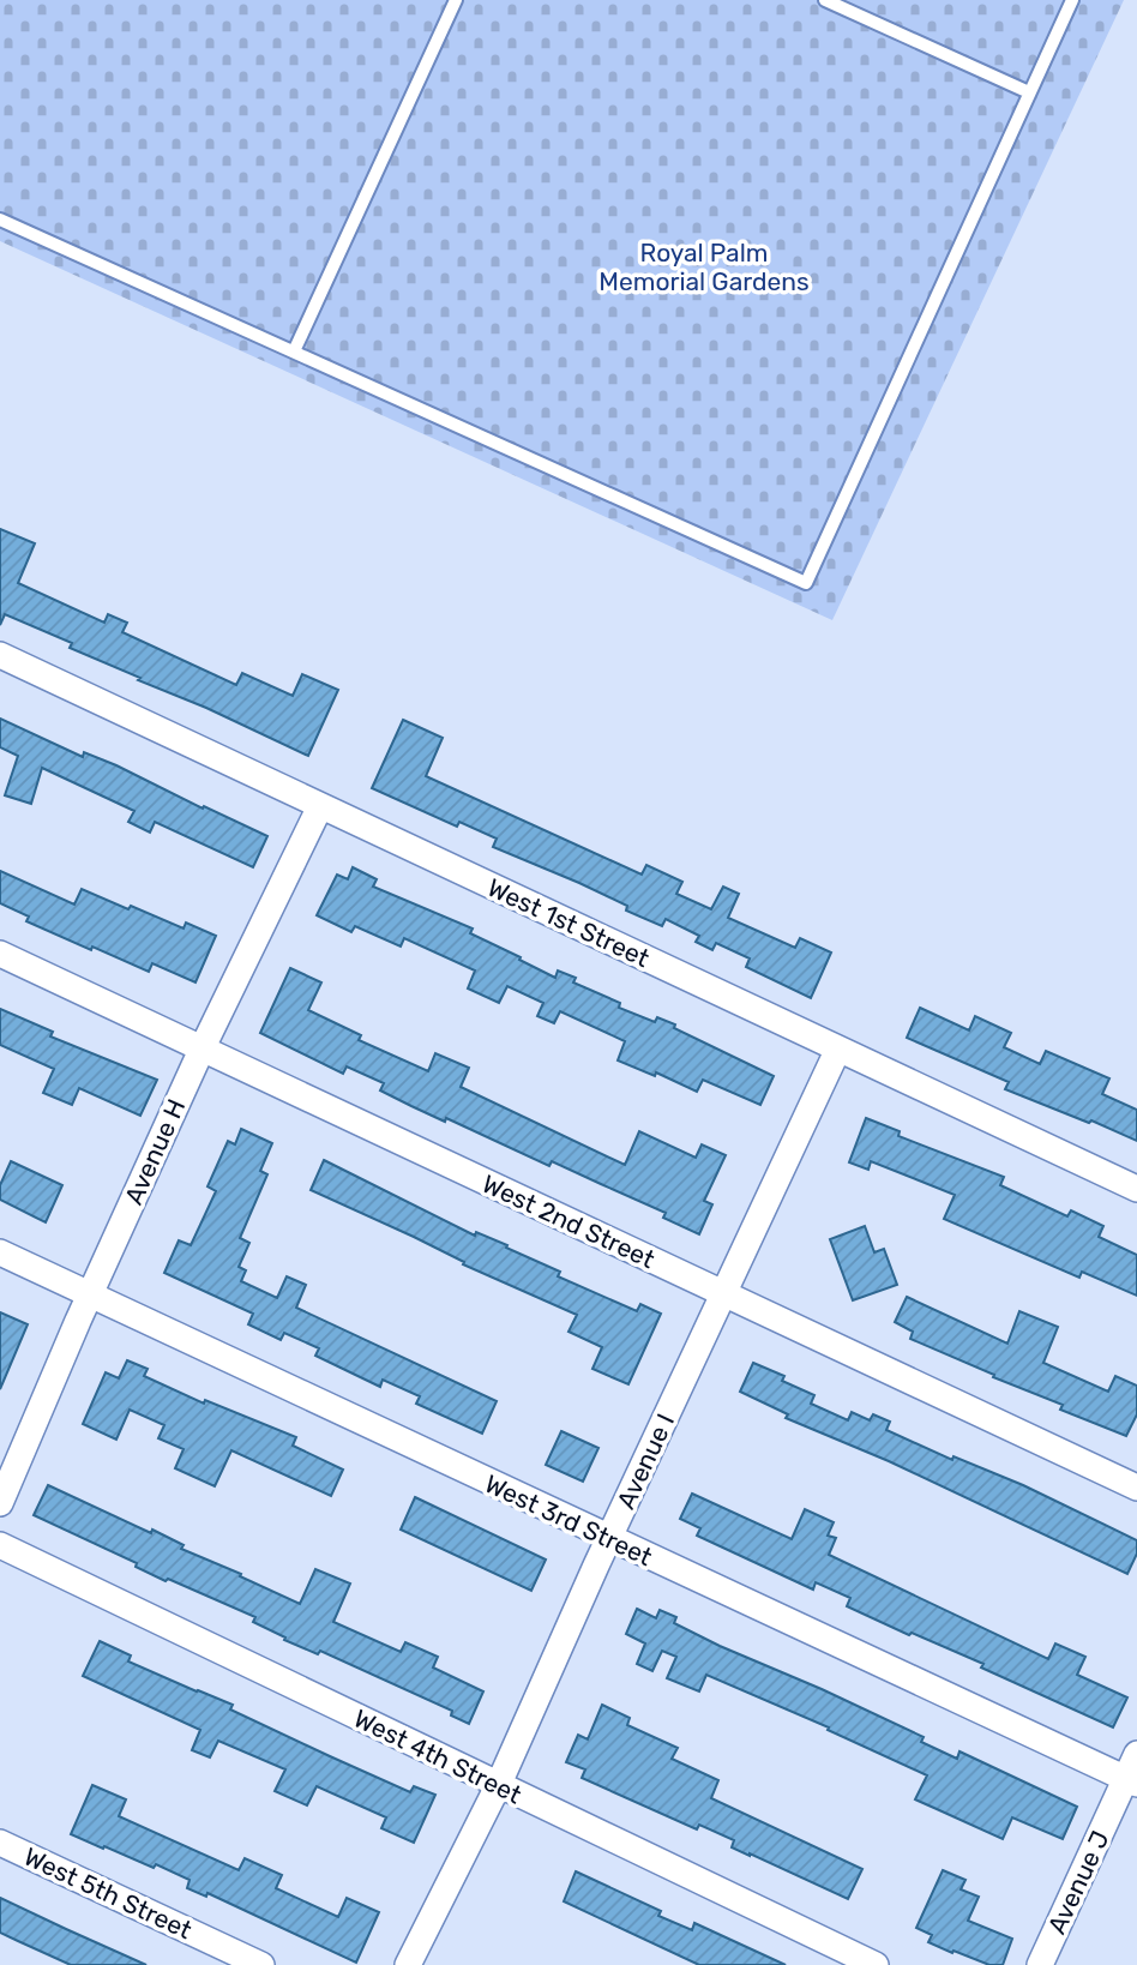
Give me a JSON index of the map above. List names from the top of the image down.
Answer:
{
  "streets": {
    "street": [
      "West 1st Street",
      "Avenue H",
      "West 2nd Street",
      "Avenue I",
      "West 3rd Street",
      "West 4th Street",
      "Avenue J",
      "West 5th Street"
    ]
  },
  "crossings": [
    ["West 1st Street", "Avenue H"],
    ["West 1st Street", "Avenue I"],
    ["Avenue H", "West 2nd Street"],
    ["Avenue H", "West 3rd Street"],
    ["West 2nd Street", "Avenue I"],
    ["Avenue I", "West 3rd Street"],
    ["Avenue I", "West 4th Street"],
    ["West 3rd Street", "Avenue J"]
  ],
  "parks": ["Royal Palm Memorial Gardens"]
}
